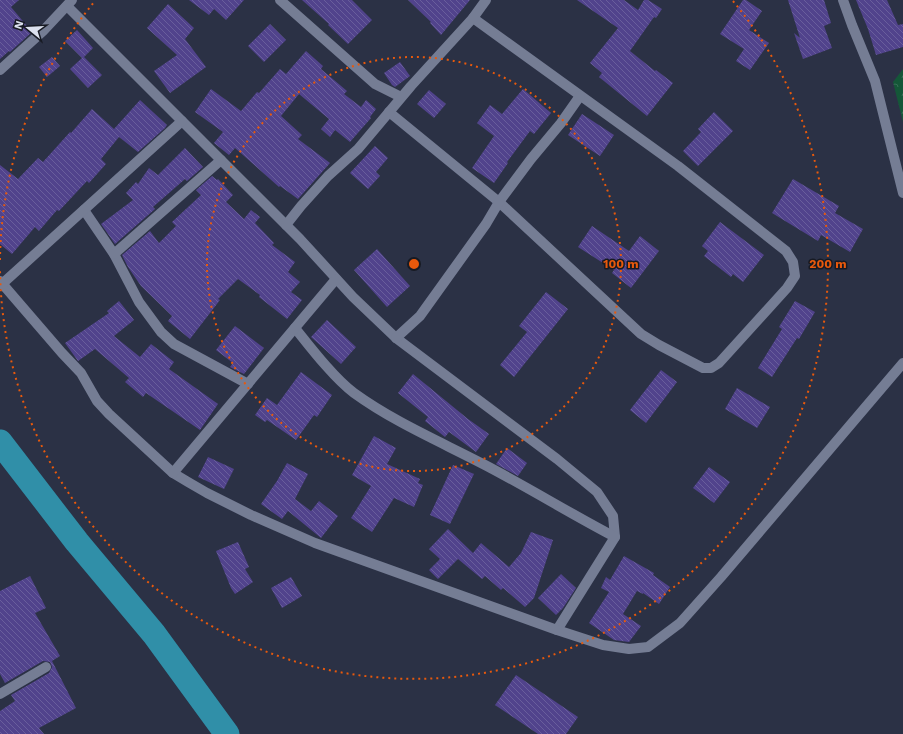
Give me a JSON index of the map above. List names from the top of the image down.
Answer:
{
  "north": "left",
  "rings": ["100 m", "200 m"]
}
